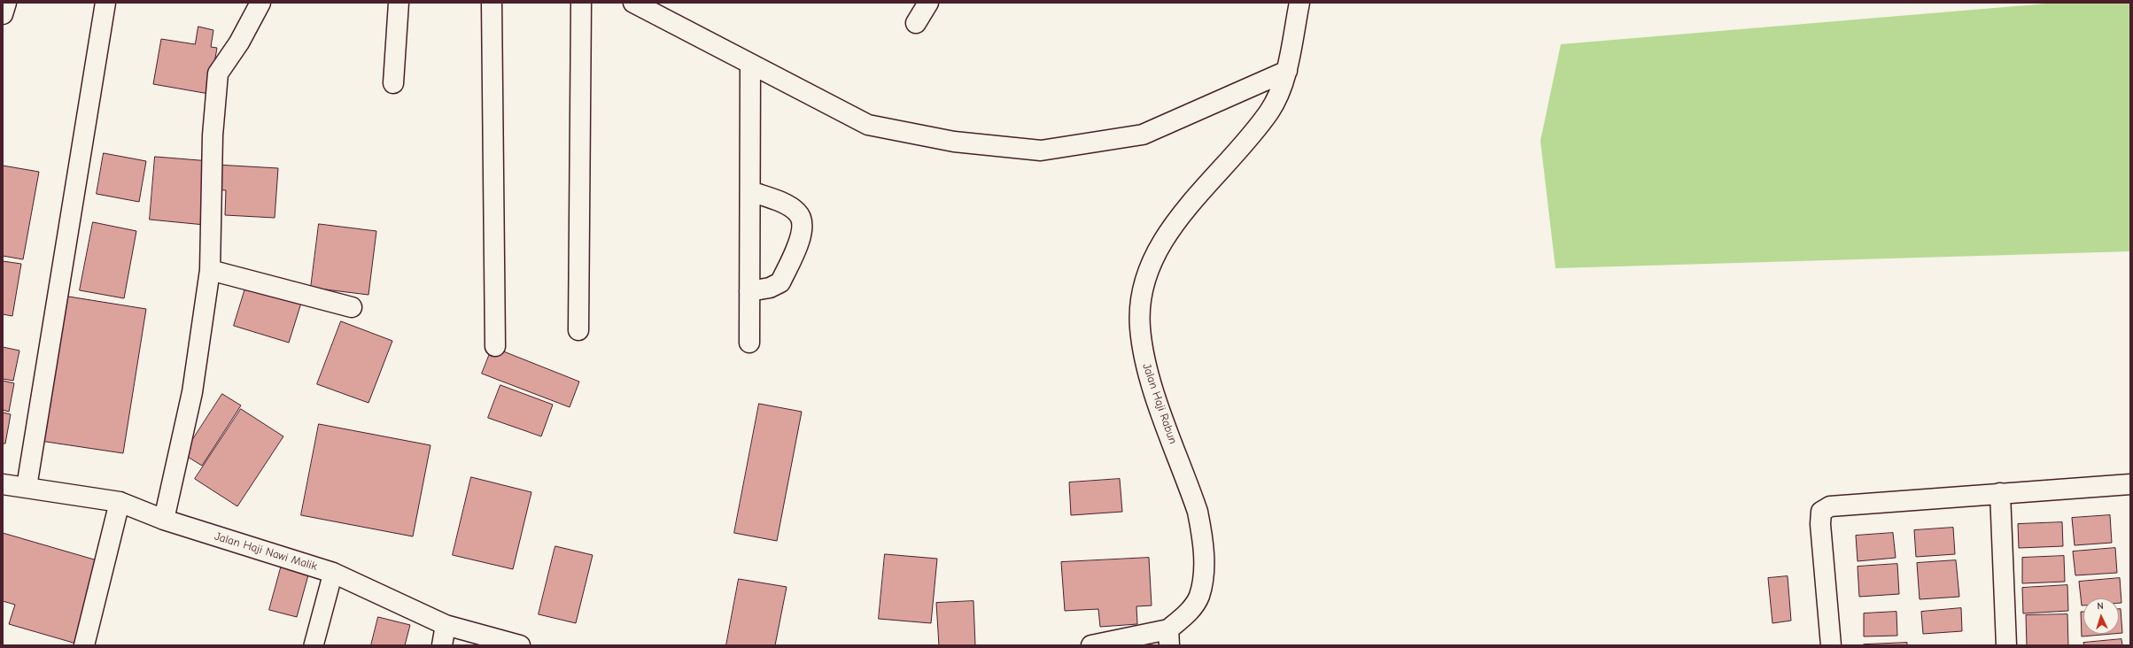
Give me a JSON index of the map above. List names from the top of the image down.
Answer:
{
  "streets": {
    "street": ["Jalan Haji Rabun", "Jalan Haji Nawi Malik"]
  },
  "north": "top"
}
